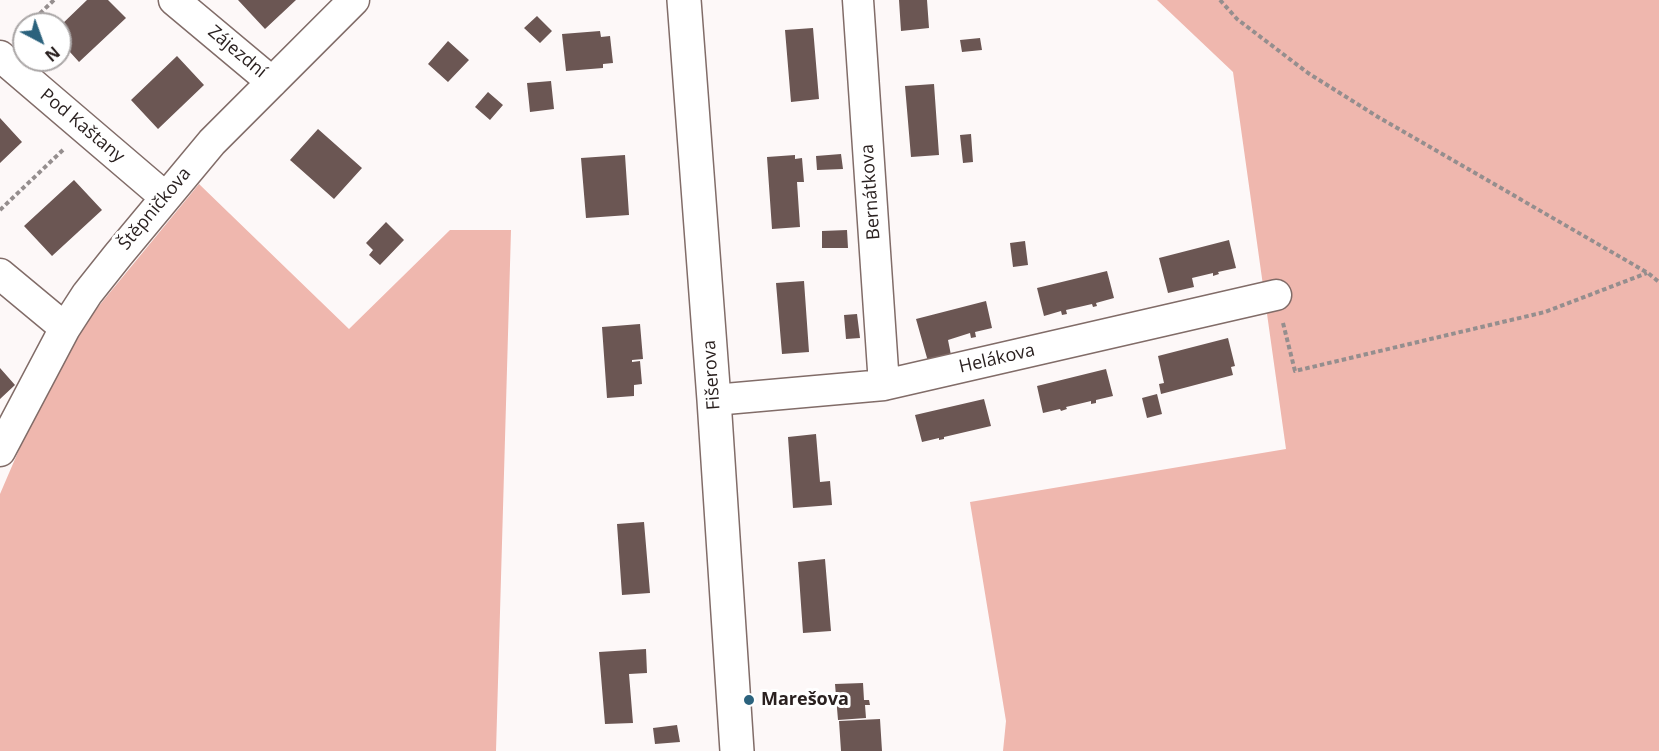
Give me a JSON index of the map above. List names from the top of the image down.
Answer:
{
  "streets": {
    "street": [
      "Zájezdní",
      "Pod Kaštany",
      "Bernátkova",
      "Štěpničkova",
      "Helákova",
      "Fišerova"
    ]
  },
  "crossings": [
    ["Zájezdní", "Štěpničkova"],
    ["Pod Kaštany", "Štěpničkova"],
    ["Bernátkova", "Helákova"],
    ["Helákova", "Fišerova"]
  ],
  "places": ["Marešova"],
  "north": "bottom right"
}
